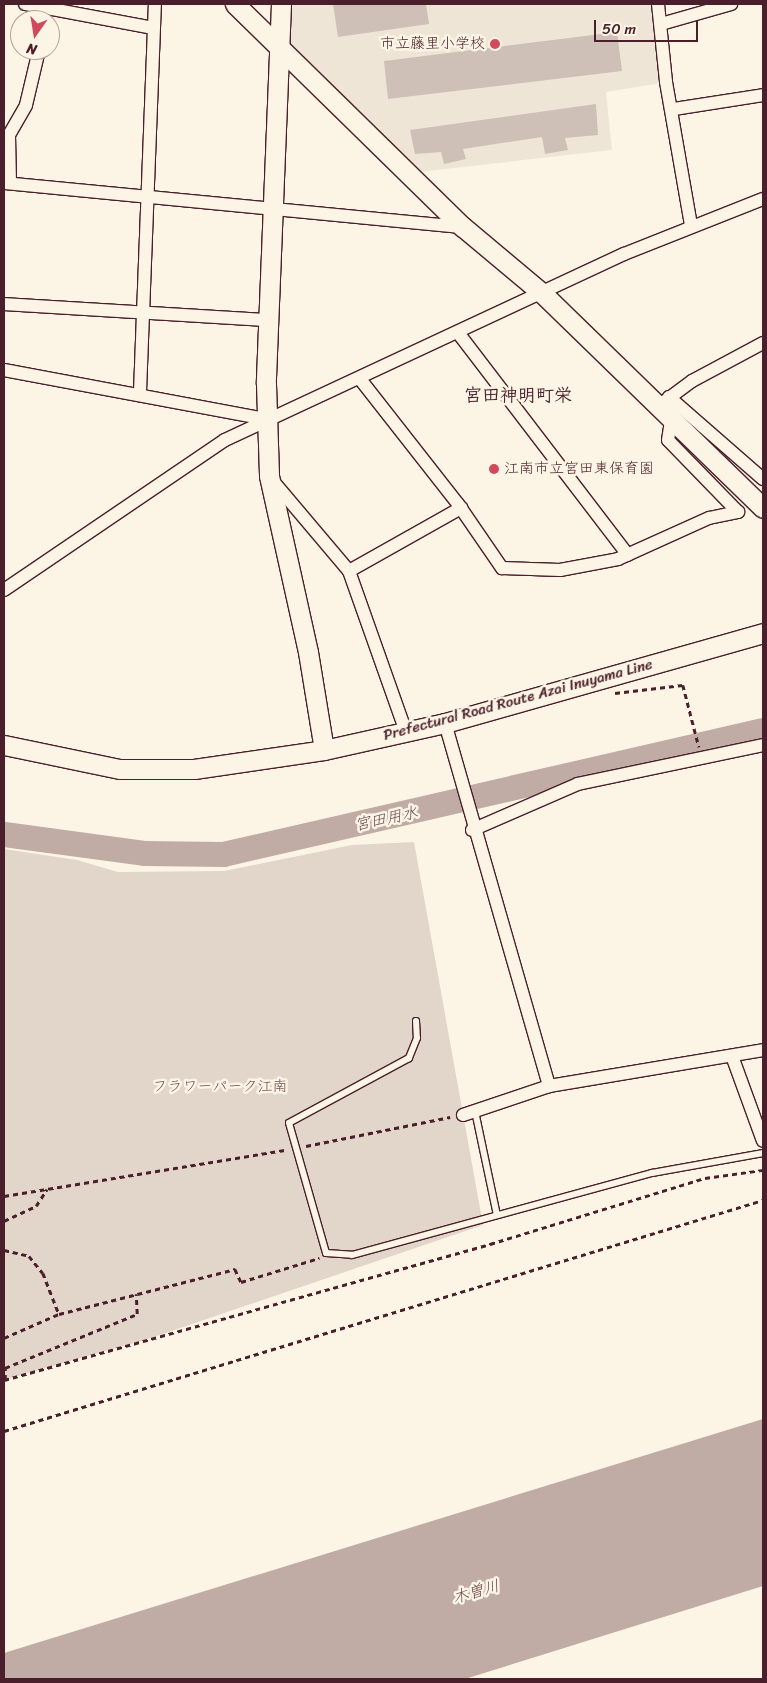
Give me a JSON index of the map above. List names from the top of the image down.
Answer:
{
  "streets": {
    "street": ["Prefectural Road Route Azai Inuyama Line"]
  },
  "districts": ["宮田神明町栄"],
  "water": ["宮田用水", "木曽川"],
  "parks": ["フラワーパーク江南"],
  "places": ["市立藤里小学校", "江南市立宮田東保育園"],
  "scale_bar": "50 m",
  "north": "bottom"
}
